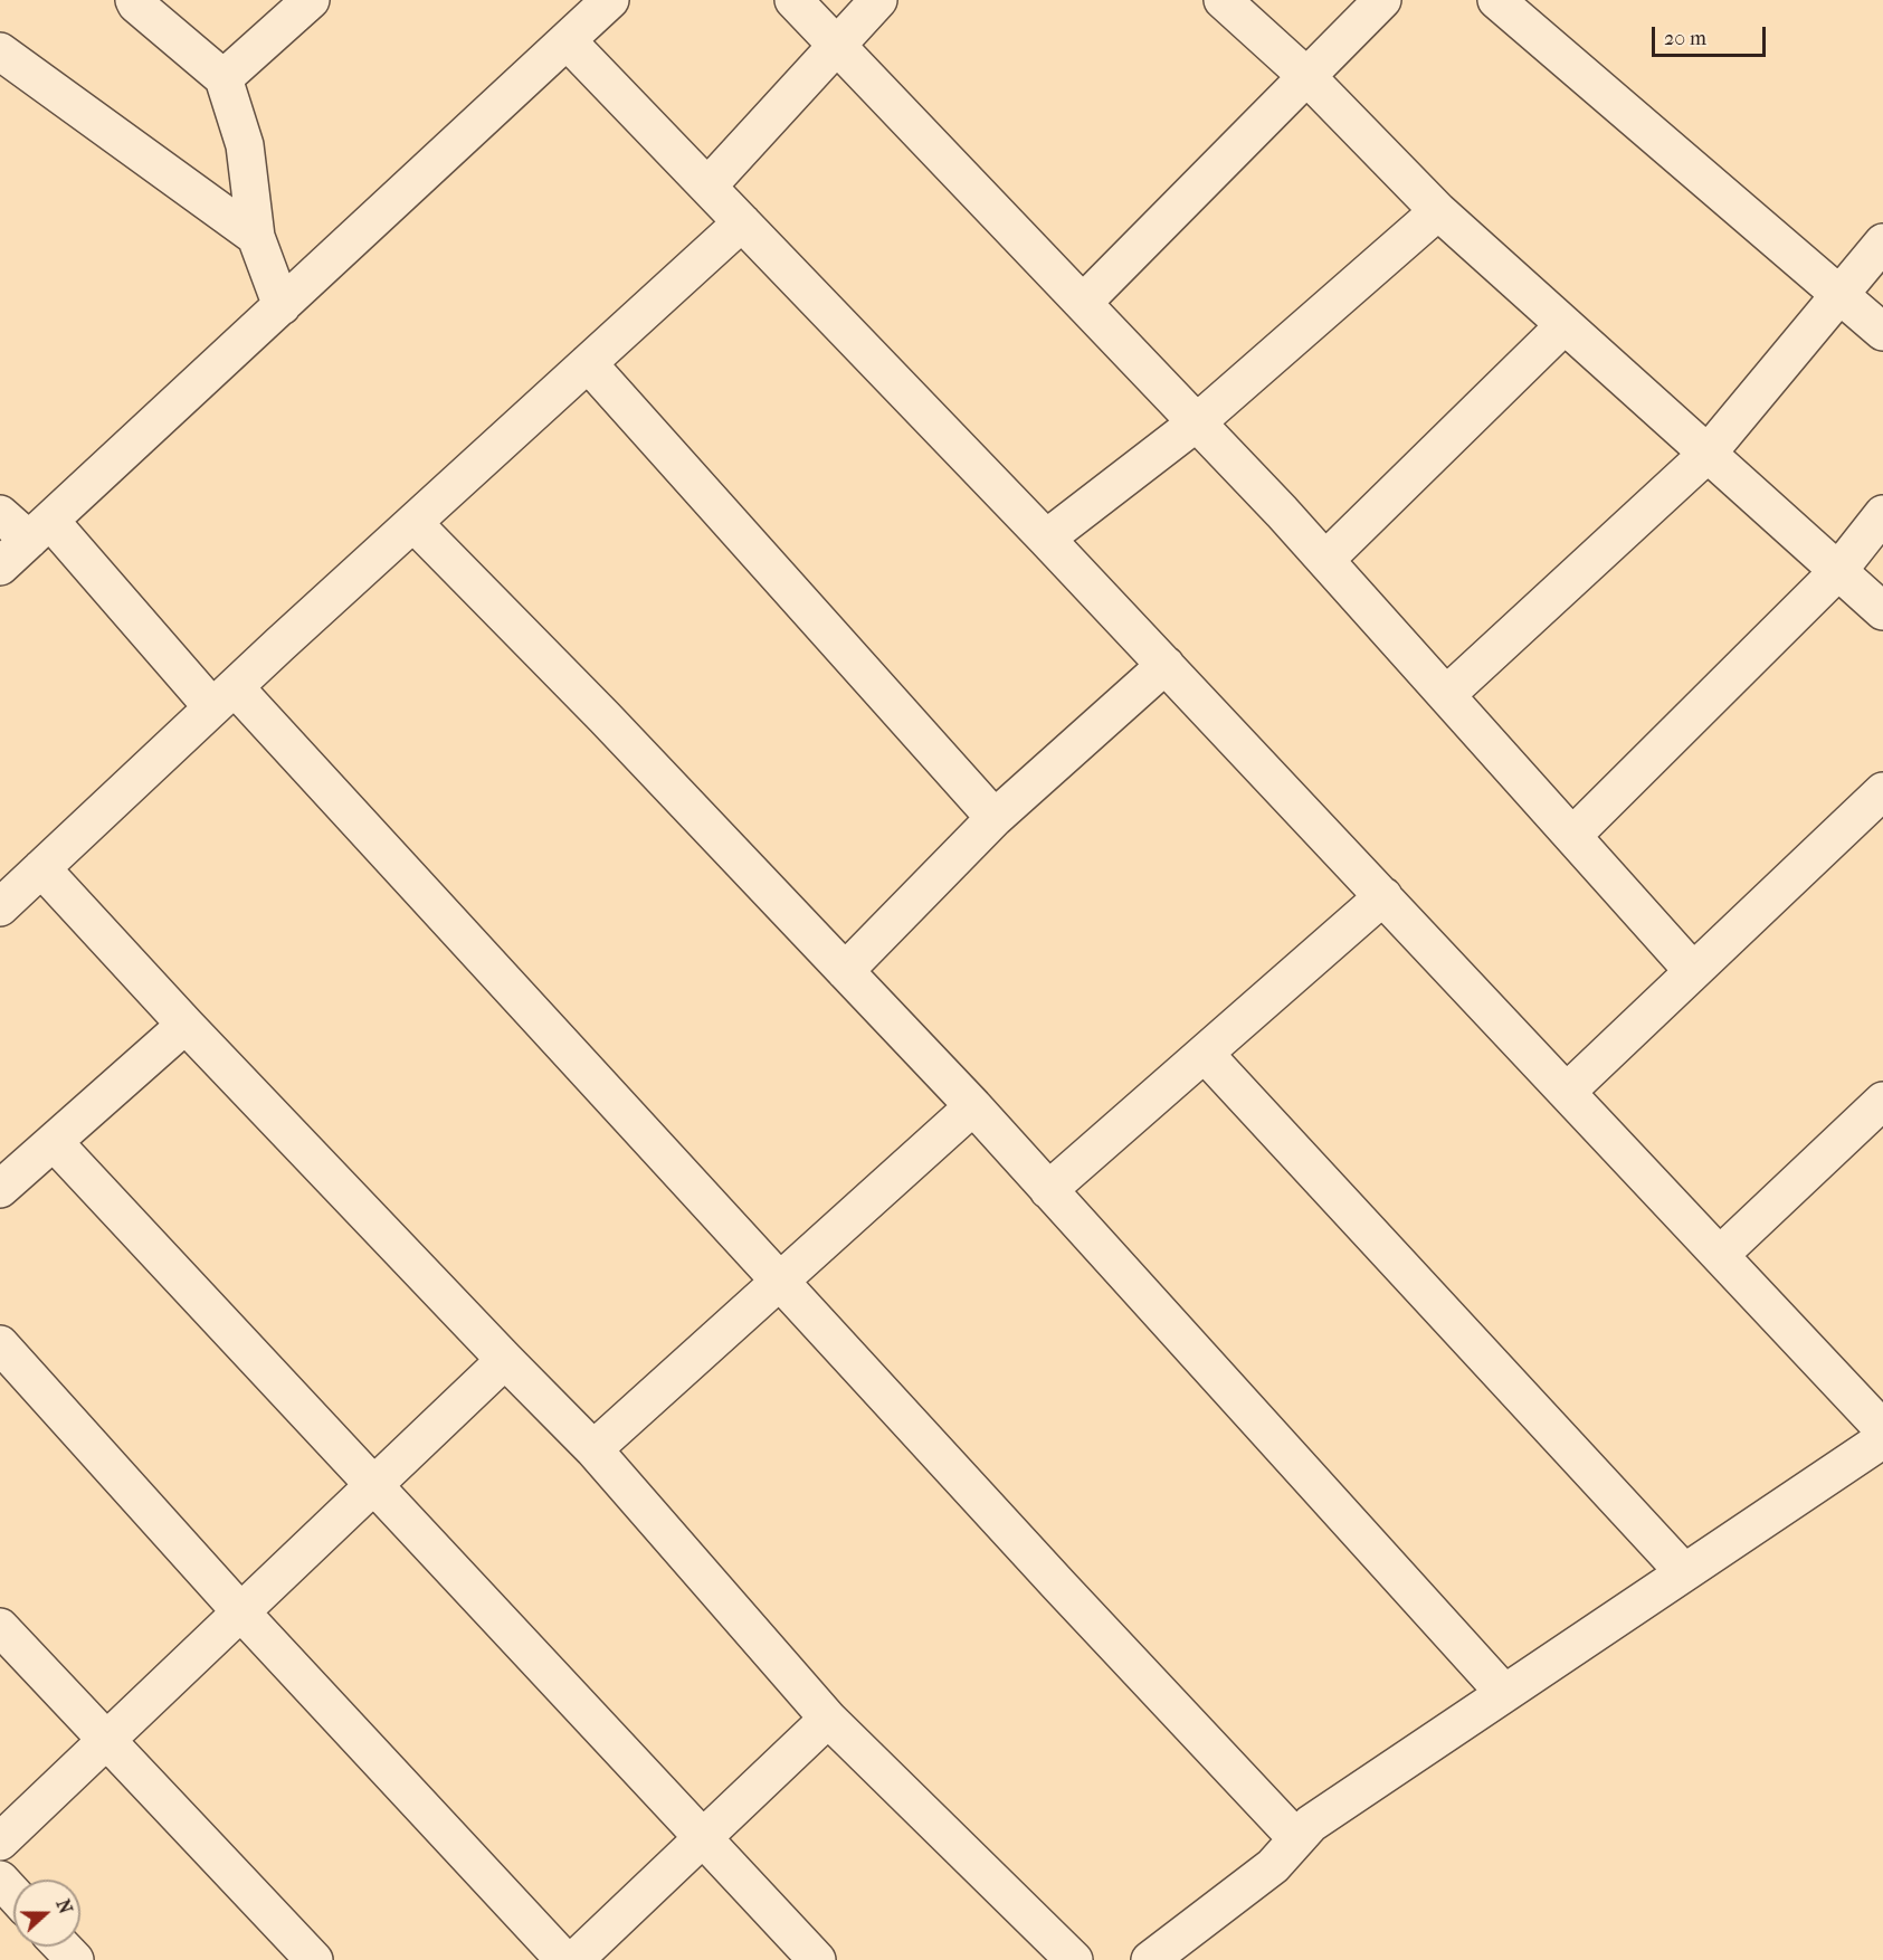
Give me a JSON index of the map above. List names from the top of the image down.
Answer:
{
  "scale_bar": "20 m",
  "north": "right"
}
